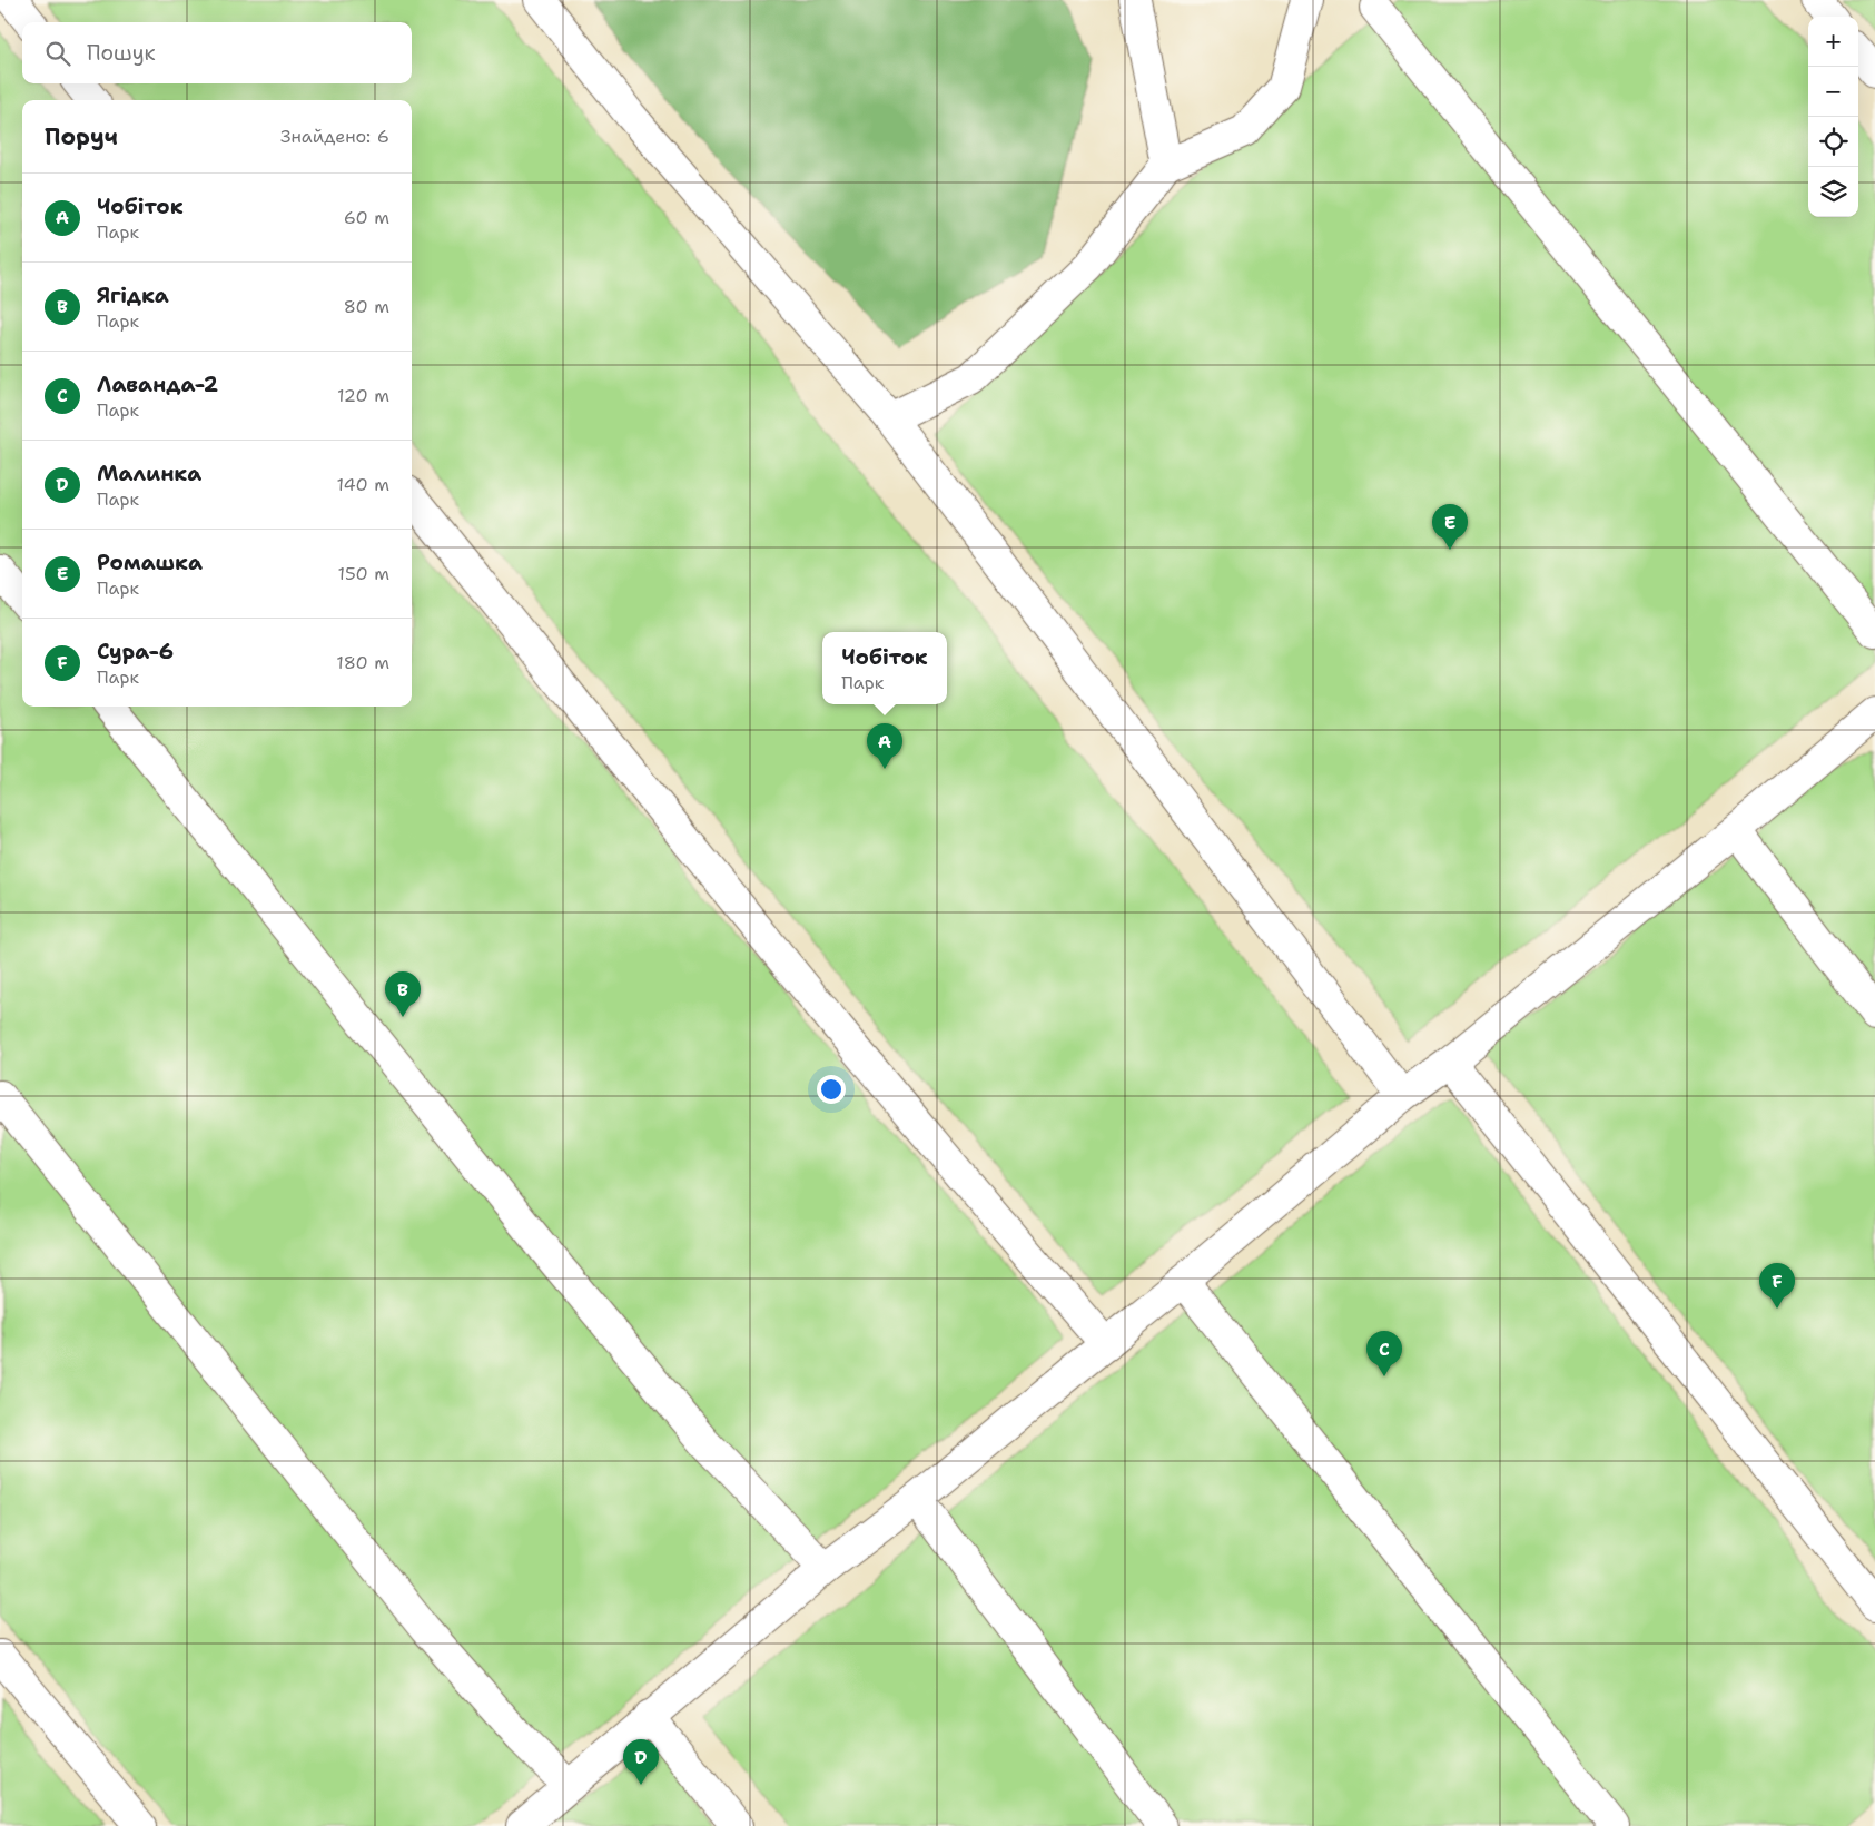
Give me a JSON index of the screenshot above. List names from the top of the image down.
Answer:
{
  "page": {
    "map_buttons": ["+", "−"],
    "search": "Пошук",
    "heading": ["Поруч", "Знайдено: 6"],
    "list": [
      {
        "mark": "A",
        "name": "Чобіток",
        "note": "Парк",
        "value": "60 m"
      },
      {
        "mark": "B",
        "name": "Ягідка",
        "note": "Парк",
        "value": "80 m"
      },
      {
        "mark": "C",
        "name": "Лаванда-2",
        "note": "Парк",
        "value": "120 m"
      },
      {
        "mark": "D",
        "name": "Малинка",
        "note": "Парк",
        "value": "140 m"
      },
      {
        "mark": "E",
        "name": "Ромашка",
        "note": "Парк",
        "value": "150 m"
      },
      {
        "mark": "F",
        "name": "Сура-6",
        "note": "Парк",
        "value": "180 m"
      }
    ],
    "pins": [
      "E",
      "A",
      "B",
      "F",
      "C",
      "D"
    ],
    "popup": ["Чобіток", "Парк"]
  }
}
